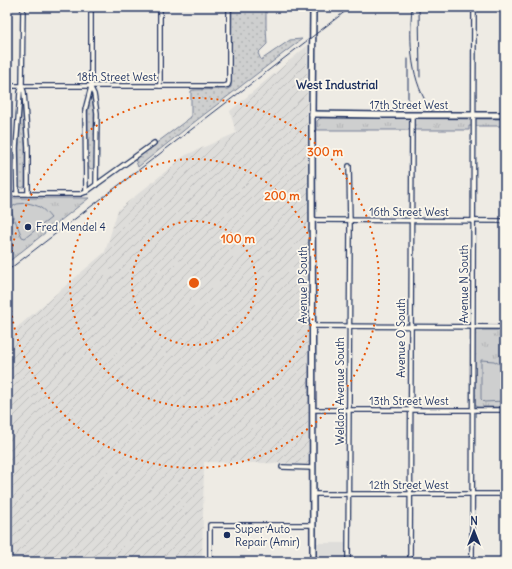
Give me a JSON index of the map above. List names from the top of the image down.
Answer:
{
  "streets": {
    "main road": ["17th Street West", "Avenue P South"],
    "street": [
      "18th Street West",
      "16th Street West",
      "Avenue N South",
      "Avenue O South",
      "Weldon Avenue South",
      "13th Street West",
      "12th Street West"
    ]
  },
  "crossings": [
    ["17th Street West", "Avenue N South"],
    ["17th Street West", "Avenue P South"],
    ["17th Street West", "Avenue O South"],
    ["16th Street West", "Avenue N South"],
    ["16th Street West", "Avenue P South"],
    ["16th Street West", "Avenue O South"],
    ["16th Street West", "Weldon Avenue South"],
    ["Avenue N South", "13th Street West"],
    ["Avenue N South", "12th Street West"],
    ["Avenue P South", "13th Street West"],
    ["Avenue P South", "12th Street West"],
    ["Avenue O South", "13th Street West"],
    ["Avenue O South", "12th Street West"],
    ["Weldon Avenue South", "13th Street West"],
    ["Weldon Avenue South", "12th Street West"]
  ],
  "districts": ["West Industrial"],
  "places": ["Fred Mendel 4", "Super Auto Repair (Amir)"],
  "north": "top",
  "rings": ["300 m", "200 m", "100 m"]
}
